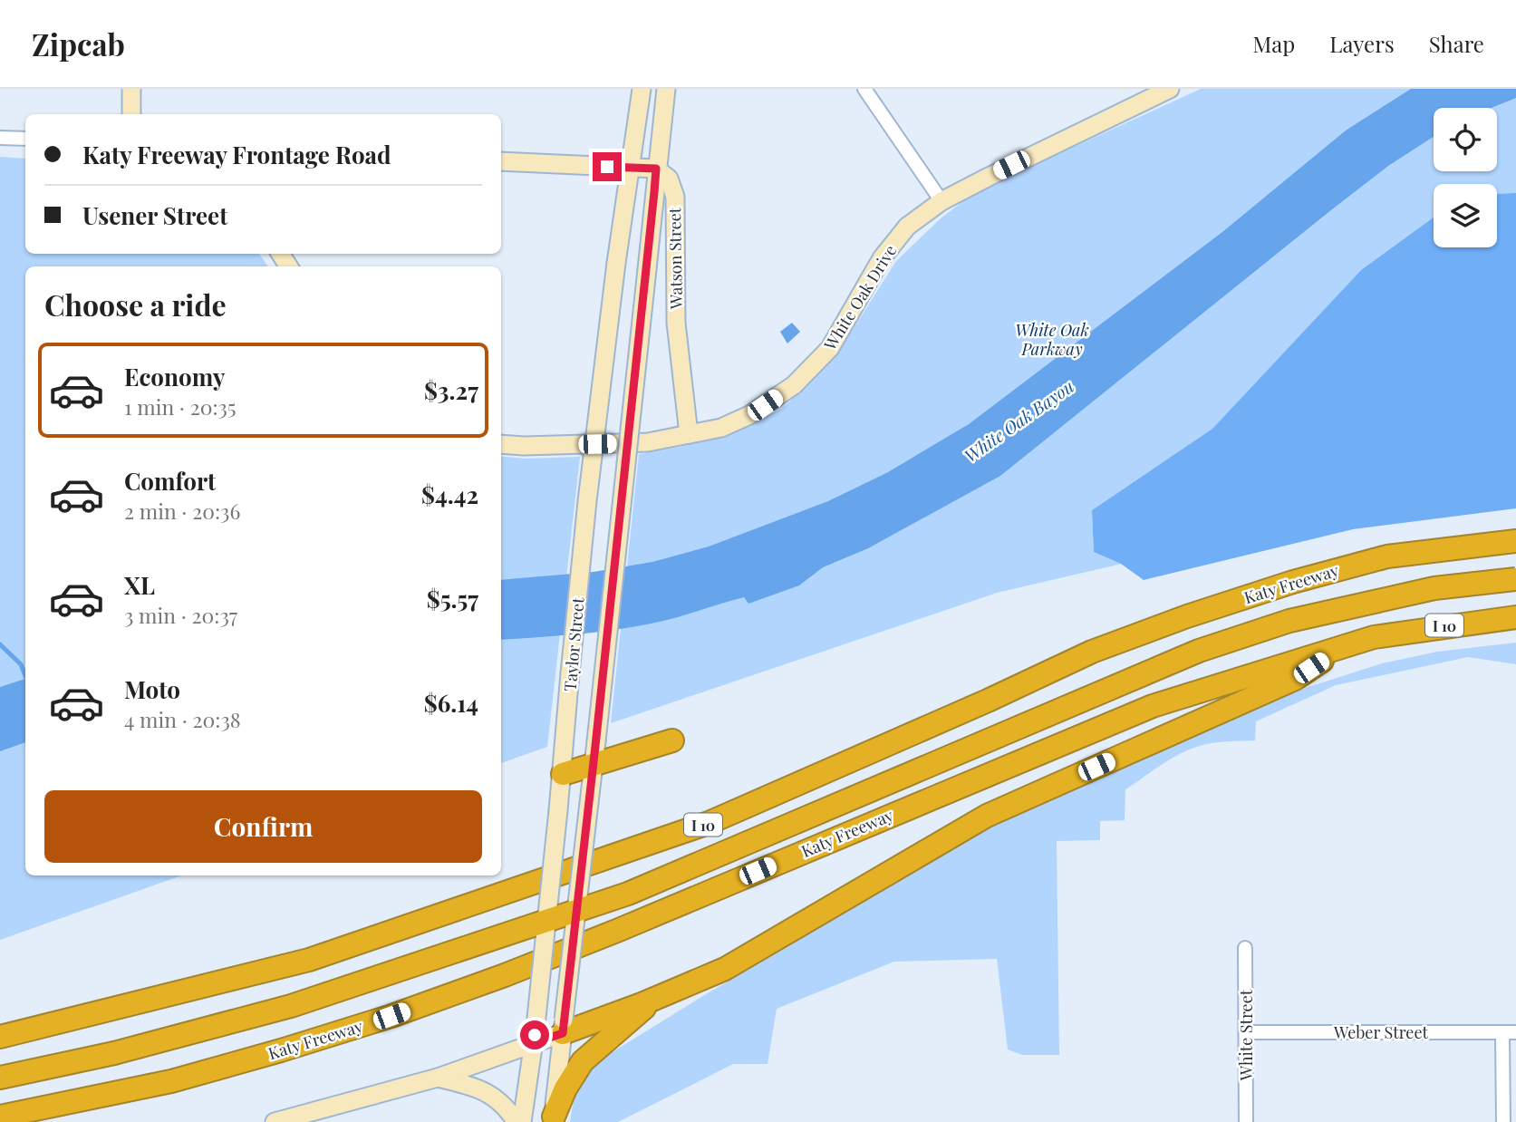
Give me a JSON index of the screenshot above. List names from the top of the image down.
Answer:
{
  "streets": {
    "highway": ["Katy Freeway", "I 10"],
    "main road": ["Watson Street", "White Oak Drive", "Taylor Street"],
    "street": ["Weber Street", "White Street"]
  },
  "crossings": [
    ["Watson Street", "White Oak Drive"],
    ["Watson Street", "Taylor Street"],
    ["Weber Street", "White Street"]
  ],
  "water": ["White Oak Bayou"],
  "parks": ["White Oak Parkway"],
  "page": {
    "header": "Zipcab",
    "nav": ["Map", "Layers", "Share"],
    "banner": ["Katy Freeway Frontage Road", "Usener Street"],
    "heading": "Choose a ride",
    "list": [
      {
        "name": "Economy",
        "note": "1 min · 20:35",
        "value": "$3.27"
      },
      {
        "name": "Comfort",
        "note": "2 min · 20:36",
        "value": "$4.42"
      },
      {
        "name": "XL",
        "note": "3 min · 20:37",
        "value": "$5.57"
      },
      {
        "name": "Moto",
        "note": "4 min · 20:38",
        "value": "$6.14"
      }
    ],
    "buttons": "Confirm"
  }
}
